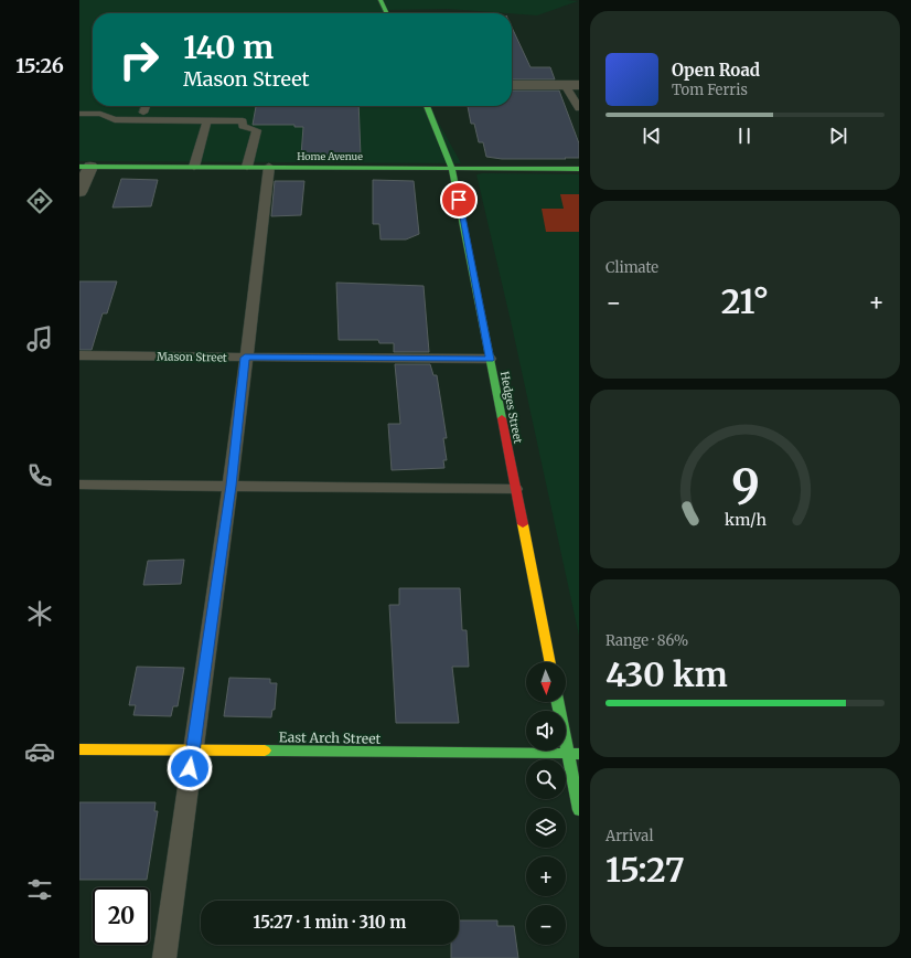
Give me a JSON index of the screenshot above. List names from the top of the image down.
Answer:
{
  "streets": {
    "street": ["Home Avenue", "Hedges Street", "East Arch Street"],
    "lane": ["Mason Street"]
  },
  "crossings": [
    ["Home Avenue", "Hedges Street"],
    ["Mason Street", "Hedges Street"]
  ],
  "north": "bottom",
  "page": {
    "tabs": "15:26",
    "turn": ["140 m", "Mason Street"],
    "song": ["Open Road", "Tom Ferris"],
    "tile": [
      "Climate",
      ["Range · 86%", "430 km"],
      ["Arrival", "15:27"]
    ],
    "heat": ["−", "21°", "+"],
    "map_buttons": ["+", "−"],
    "limit": "20",
    "trip": "15:27 · 1 min · 310 m",
    "gauge": ["9", "km/h"]
  }
}
